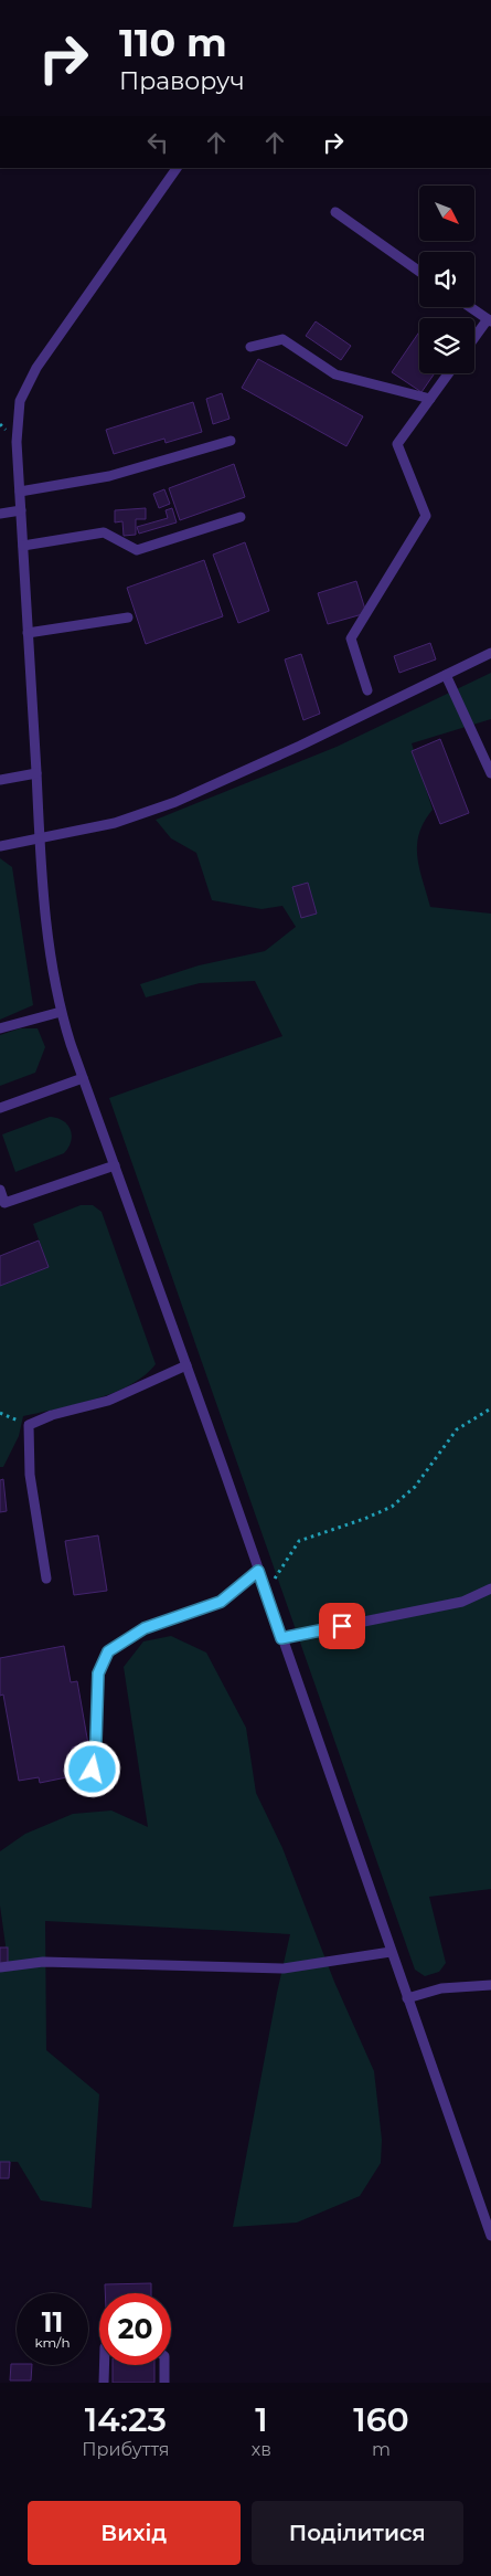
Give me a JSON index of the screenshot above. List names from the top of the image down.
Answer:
{
  "north": "bottom right",
  "page": {
    "turn": ["110 m", "Праворуч"],
    "speed": "11 km/h",
    "limit": "20",
    "eta": [
      "14:23",
      "Прибуття",
      "1",
      "хв",
      "160",
      "m"
    ],
    "buttons": ["Вихід", "Поділитися"]
  }
}
